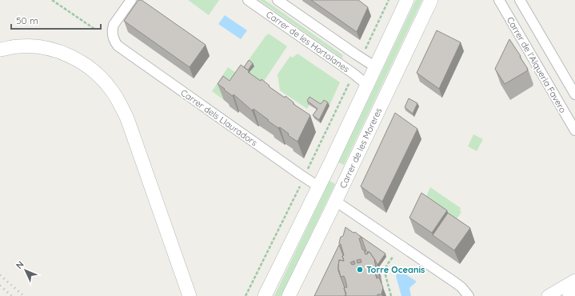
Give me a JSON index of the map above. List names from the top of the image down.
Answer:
{
  "streets": {
    "main road": ["Carrer de les Moreres"],
    "street": ["Carrer de les Hortolanes", "Carrer de l'Alqueria Favero", "Carrer dels Llauradors"]
  },
  "places": ["Torre Oceanis"],
  "scale_bar": "50 m",
  "north": "top left"
}
